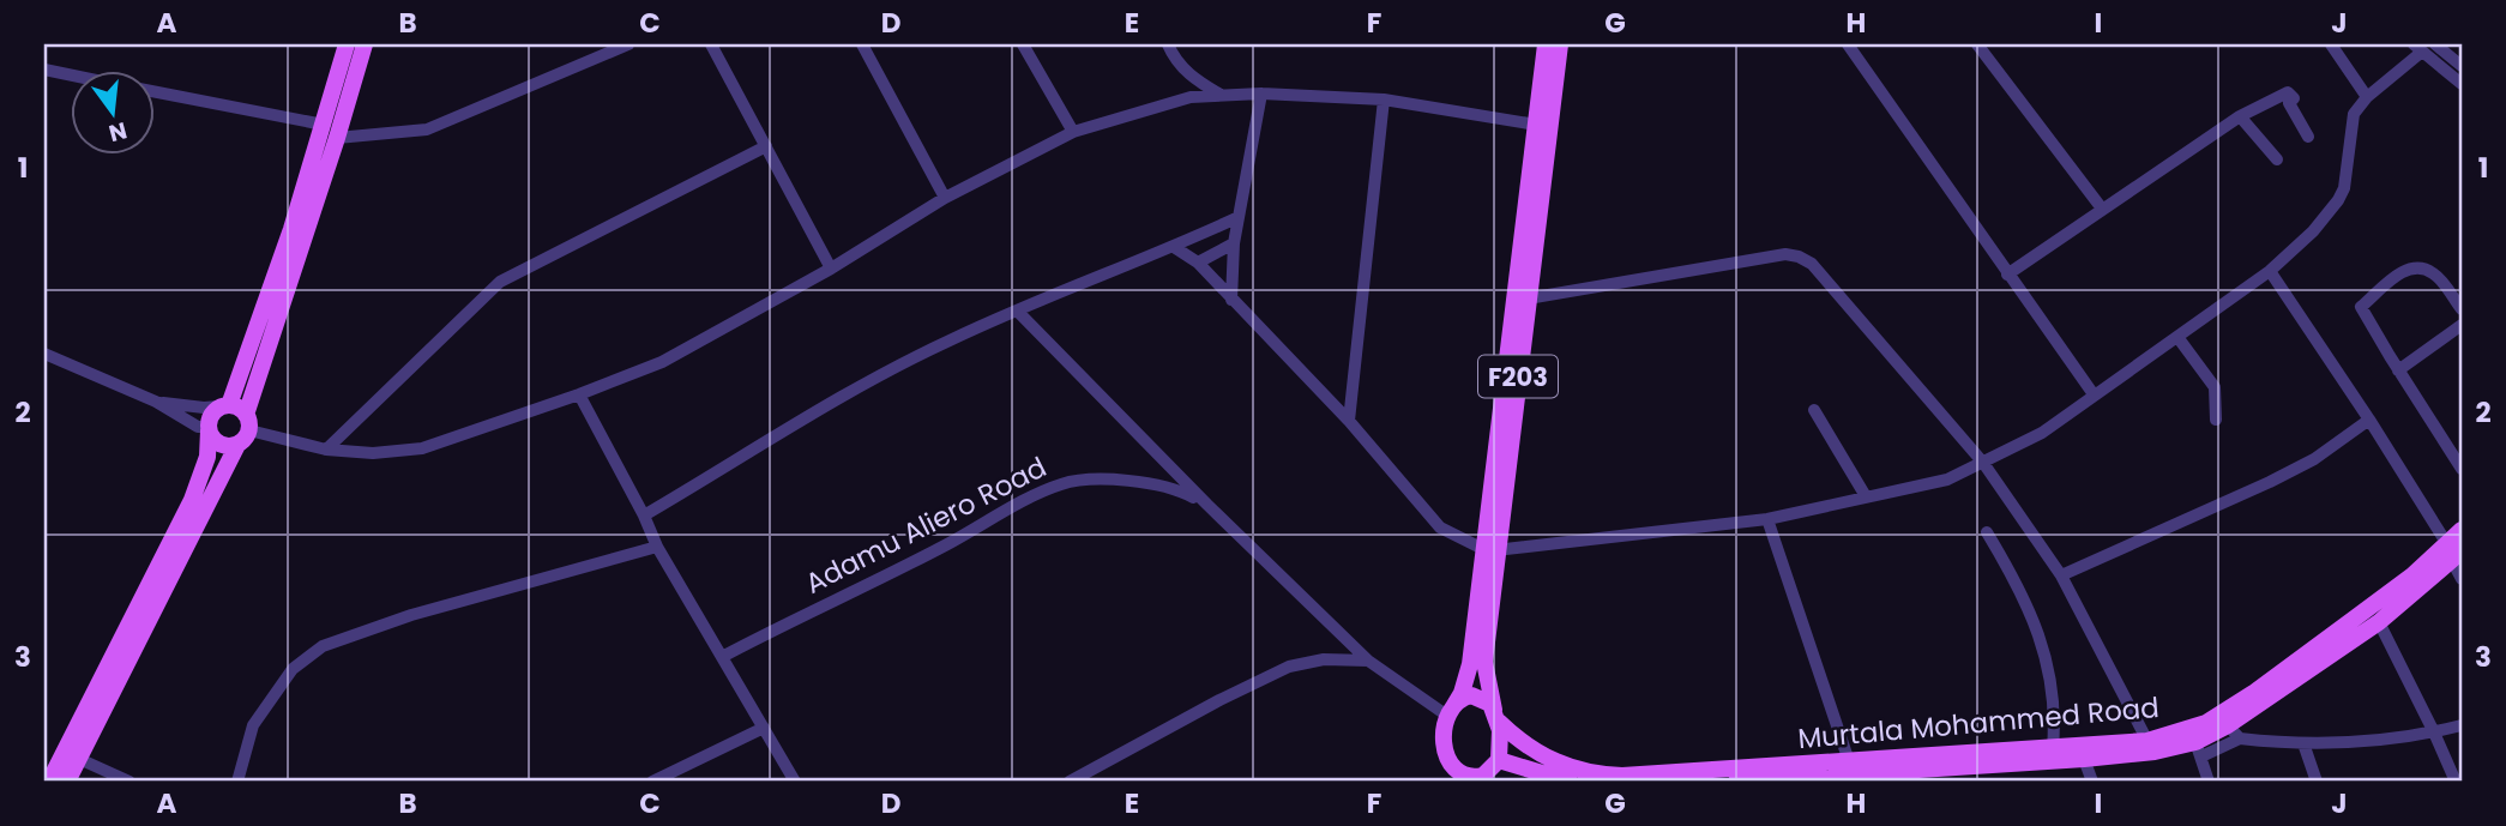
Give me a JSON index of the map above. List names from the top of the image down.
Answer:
{
  "streets": {
    "main road": ["F203", "Murtala Mohammed Road"],
    "street": ["Adamu Aliero Road"]
  },
  "crossings": [
    ["F203", "Murtala Mohammed Road"]
  ],
  "north": "bottom",
  "grid": {
    "columns": [
      "A",
      "B",
      "C",
      "D",
      "E",
      "F",
      "G",
      "H",
      "I",
      "J"
    ],
    "rows": ["1", "2", "3"]
  }
}
